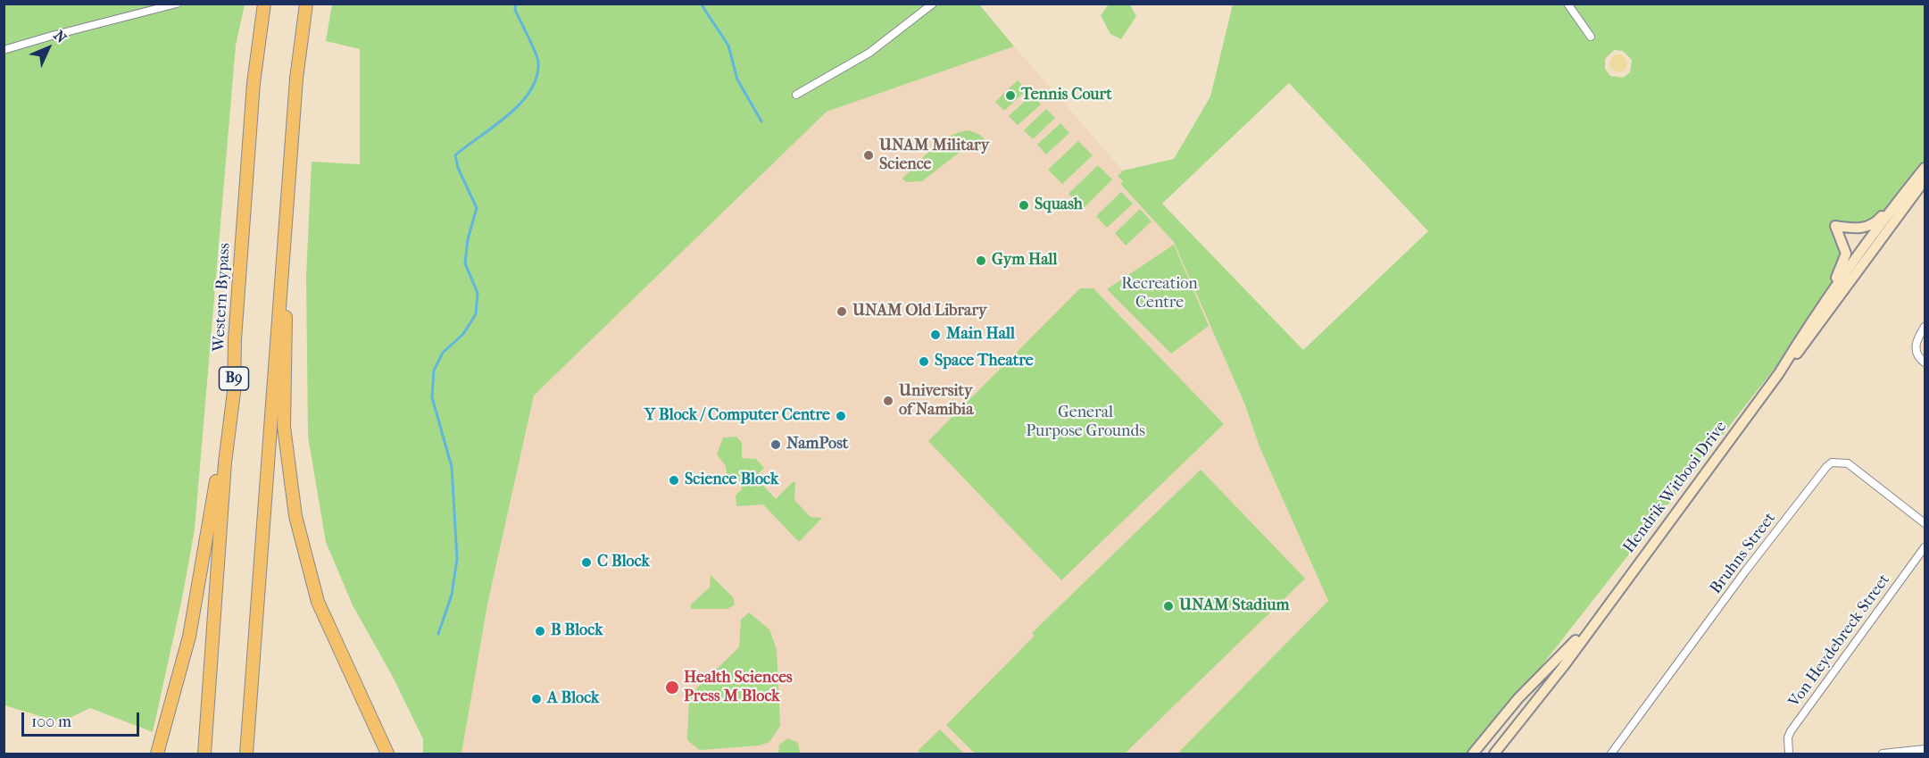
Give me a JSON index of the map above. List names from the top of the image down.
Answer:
{
  "streets": {
    "highway": ["Western Bypass", "B9"],
    "main road": ["Hendrik Witbooi Drive"],
    "street": ["Bruhns Street", "Von Heydebreck Street"]
  },
  "parks": ["Recreation Centre", "General Purpose Grounds"],
  "places": [
    "Tennis Court",
    "UNAM Military Science",
    "Squash",
    "Gym Hall",
    "UNAM Old Library",
    "Main Hall",
    "Space Theatre",
    "University of Namibia",
    "Y Block / Computer Centre",
    "NamPost",
    "Science Block",
    "C Block",
    "UNAM Stadium",
    "B Block",
    "Health Sciences Press M Block",
    "A Block"
  ],
  "scale_bar": "100 m",
  "north": "top right"
}
